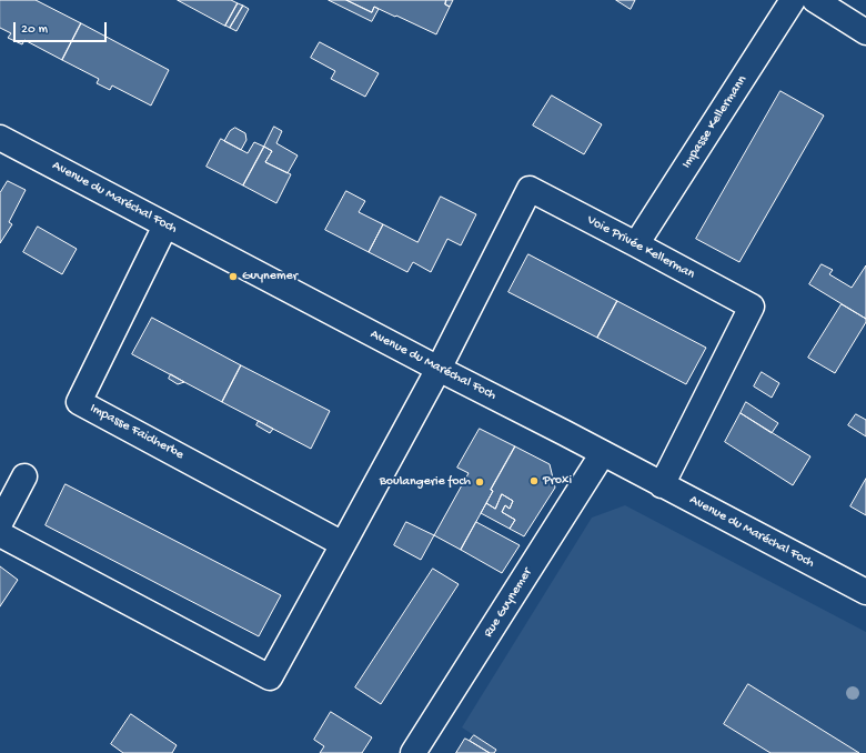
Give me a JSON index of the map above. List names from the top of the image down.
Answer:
{
  "streets": {
    "street": [
      "Impasse Kellermann",
      "Avenue du Maréchal Foch",
      "Voie Privée Kellerman",
      "Impasse Faidherbe",
      "Rue Guynemer"
    ]
  },
  "crossings": [
    ["Impasse Kellermann", "Voie Privée Kellerman"],
    ["Avenue du Maréchal Foch", "Voie Privée Kellerman"],
    ["Avenue du Maréchal Foch", "Impasse Faidherbe"],
    ["Avenue du Maréchal Foch", "Rue Guynemer"]
  ],
  "places": ["Guynemer", "Proxi", "Boulangerie foch"],
  "scale_bar": "20 m"
}
